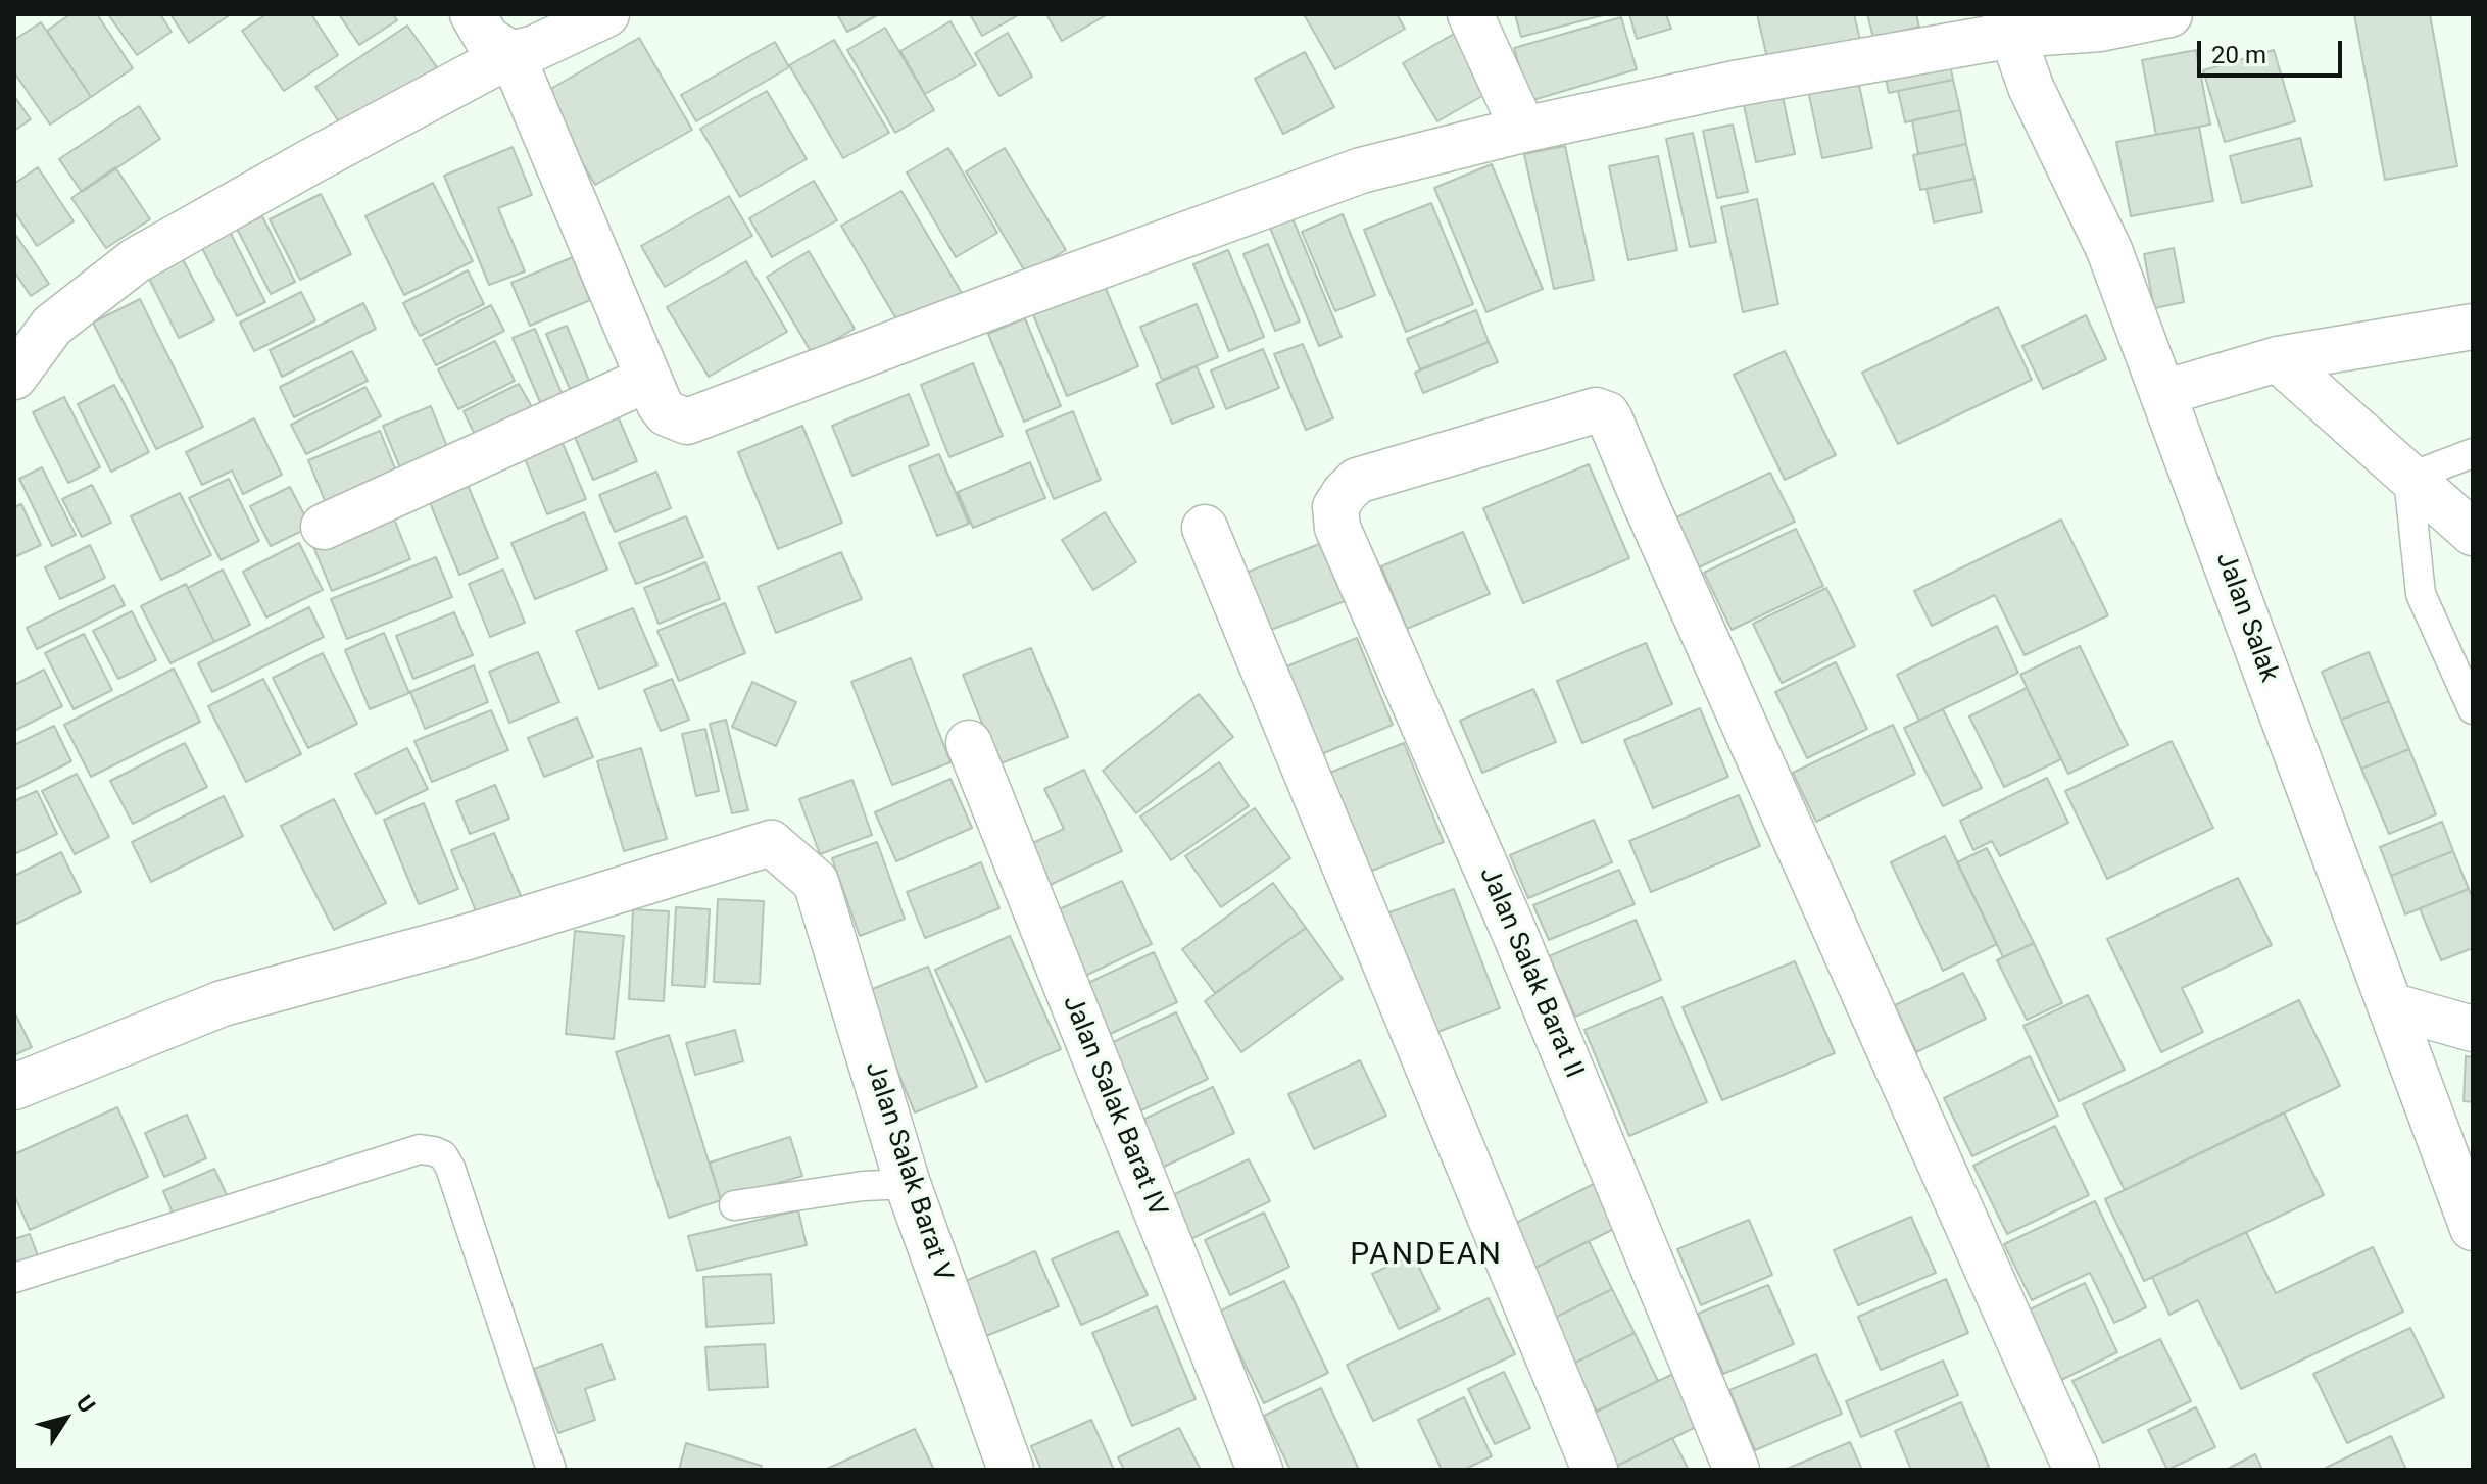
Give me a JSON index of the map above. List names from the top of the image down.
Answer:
{
  "streets": {
    "street": [
      "Jalan Salak",
      "Jalan Salak Barat II",
      "Jalan Salak Barat IV",
      "Jalan Salak Barat V"
    ]
  },
  "districts": ["PANDEAN"],
  "scale_bar": "20 m",
  "north": "top right"
}
